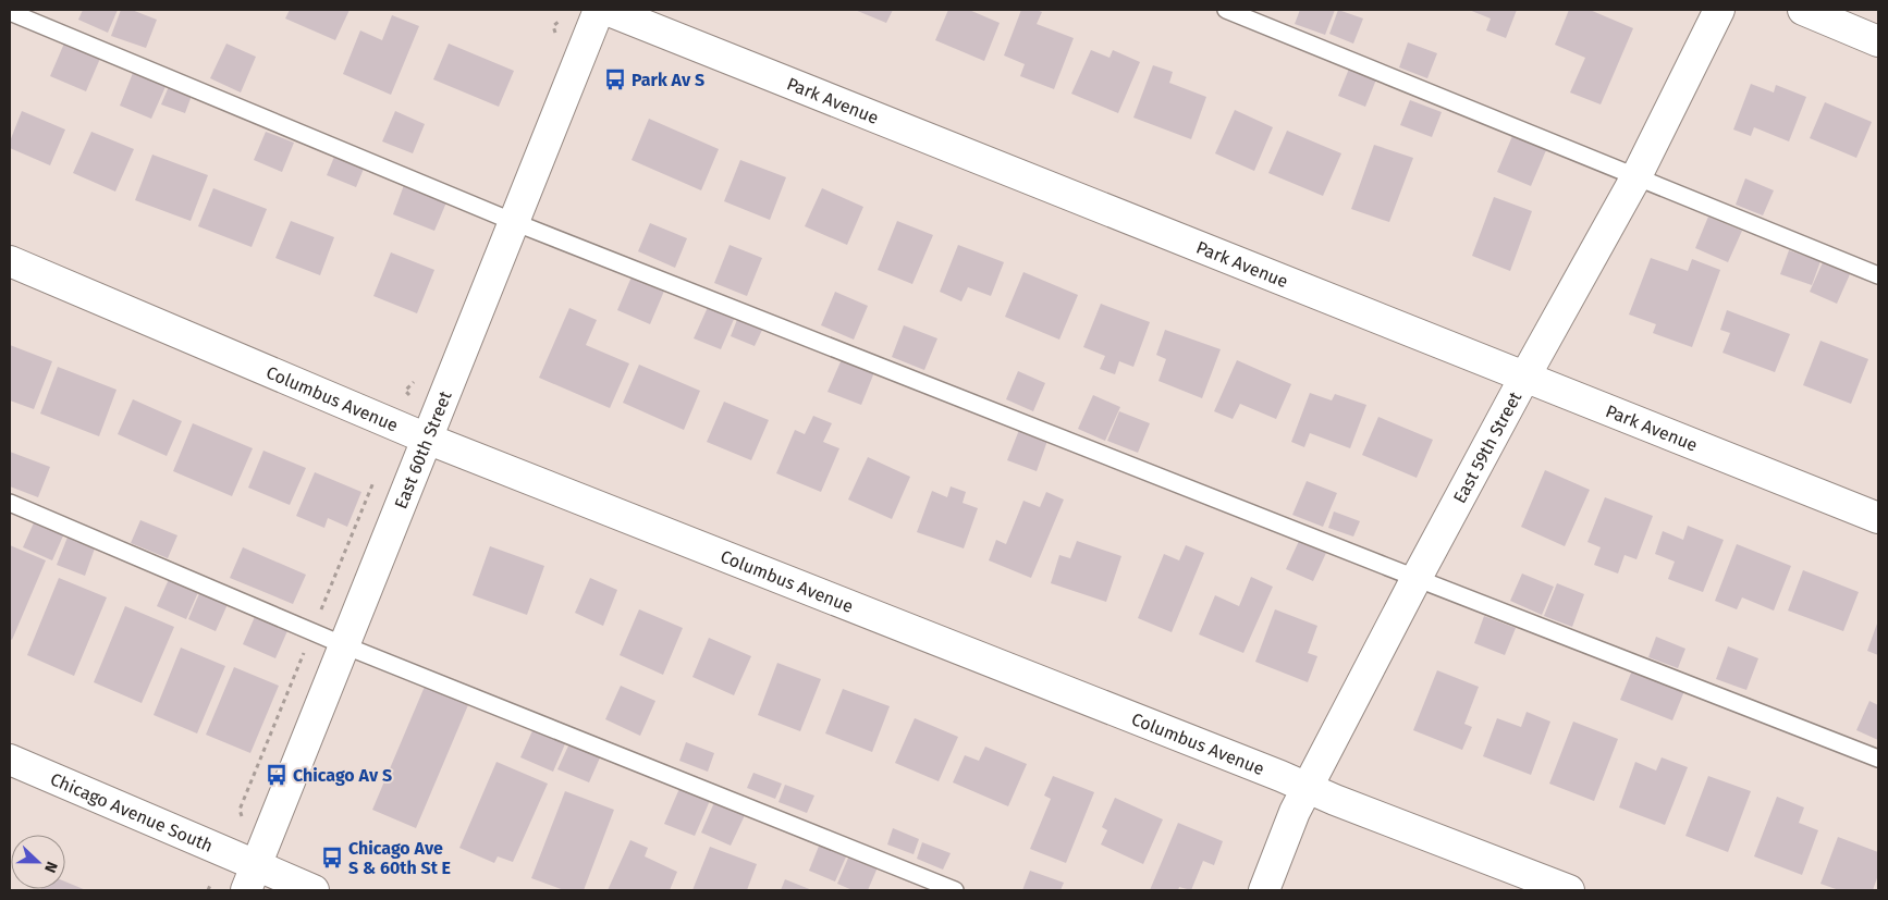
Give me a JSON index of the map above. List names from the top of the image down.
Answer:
{
  "streets": {
    "street": [
      "Park Avenue",
      "Columbus Avenue",
      "East 59th Street",
      "East 60th Street",
      "Chicago Avenue South"
    ]
  },
  "crossings": [
    ["Park Avenue", "East 59th Street"],
    ["Columbus Avenue", "East 59th Street"],
    ["Columbus Avenue", "East 60th Street"],
    ["East 60th Street", "Chicago Avenue South"]
  ],
  "places": {
    "bus stop": ["Park Av S", "Chicago Av S", "Chicago Ave S & 60th St E"]
  },
  "north": "right"
}
